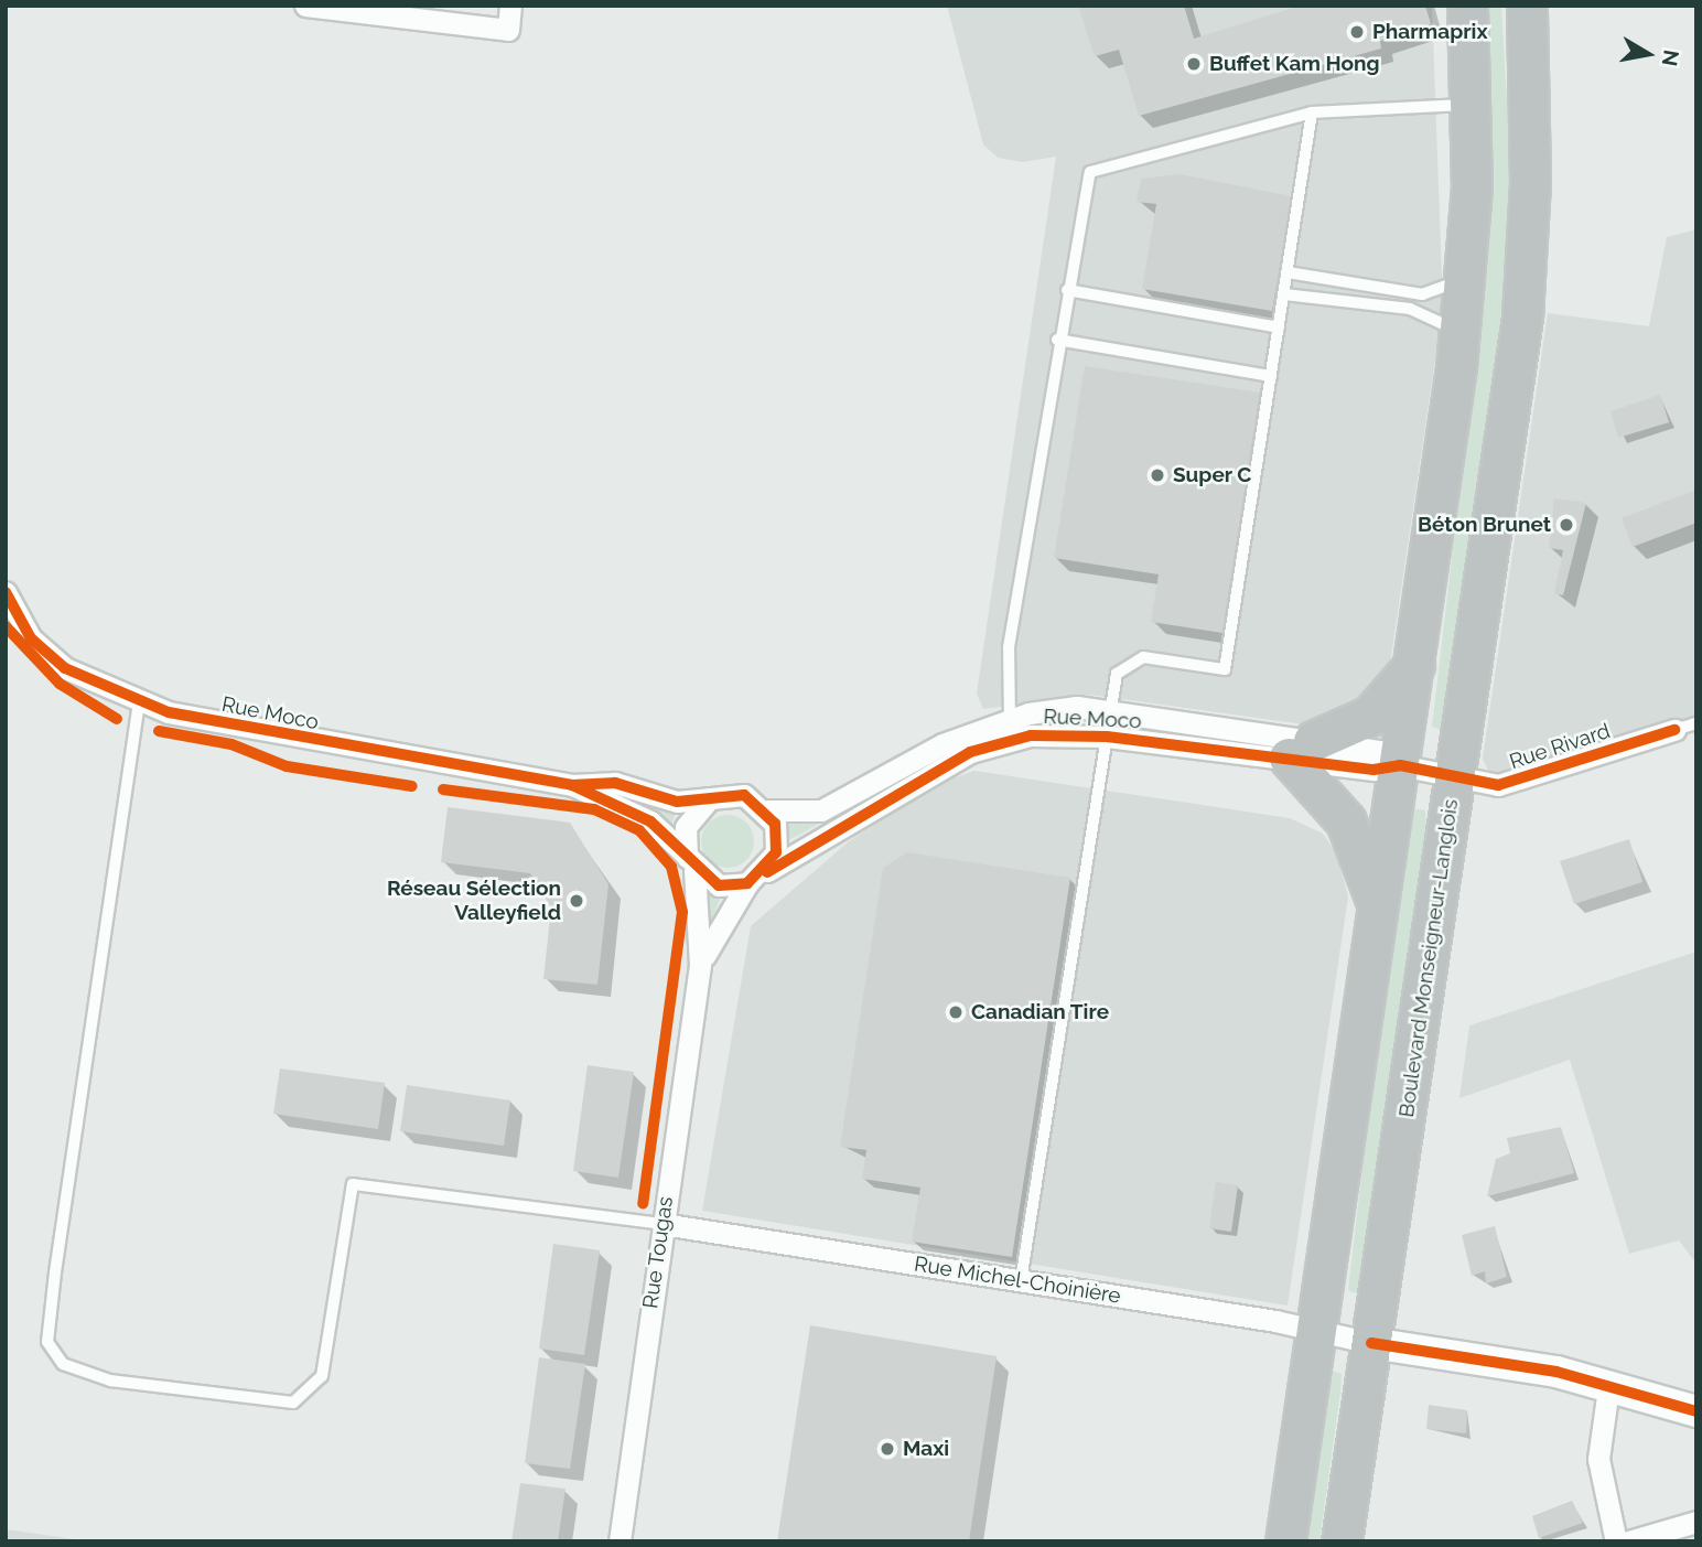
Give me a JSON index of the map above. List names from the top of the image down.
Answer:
{
  "streets": {
    "highway": ["Boulevard Monseigneur-Langlois"],
    "street": [
      "Rue Moco",
      "Rue Rivard",
      "Rue Tougas",
      "Rue Michel-Choinière"
    ]
  },
  "crossings": [
    ["Rue Moco", "Rue Rivard"],
    ["Rue Moco", "Boulevard Monseigneur-Langlois"],
    ["Rue Moco", "Rue Tougas"],
    ["Rue Rivard", "Boulevard Monseigneur-Langlois"],
    ["Boulevard Monseigneur-Langlois", "Rue Michel-Choinière"],
    ["Rue Tougas", "Rue Michel-Choinière"]
  ],
  "places": [
    "Pharmaprix",
    "Buffet Kam Hong",
    "Super C",
    "Béton Brunet",
    "Réseau Sélection Valleyfield",
    "Canadian Tire",
    "Maxi"
  ],
  "north": "right"
}
